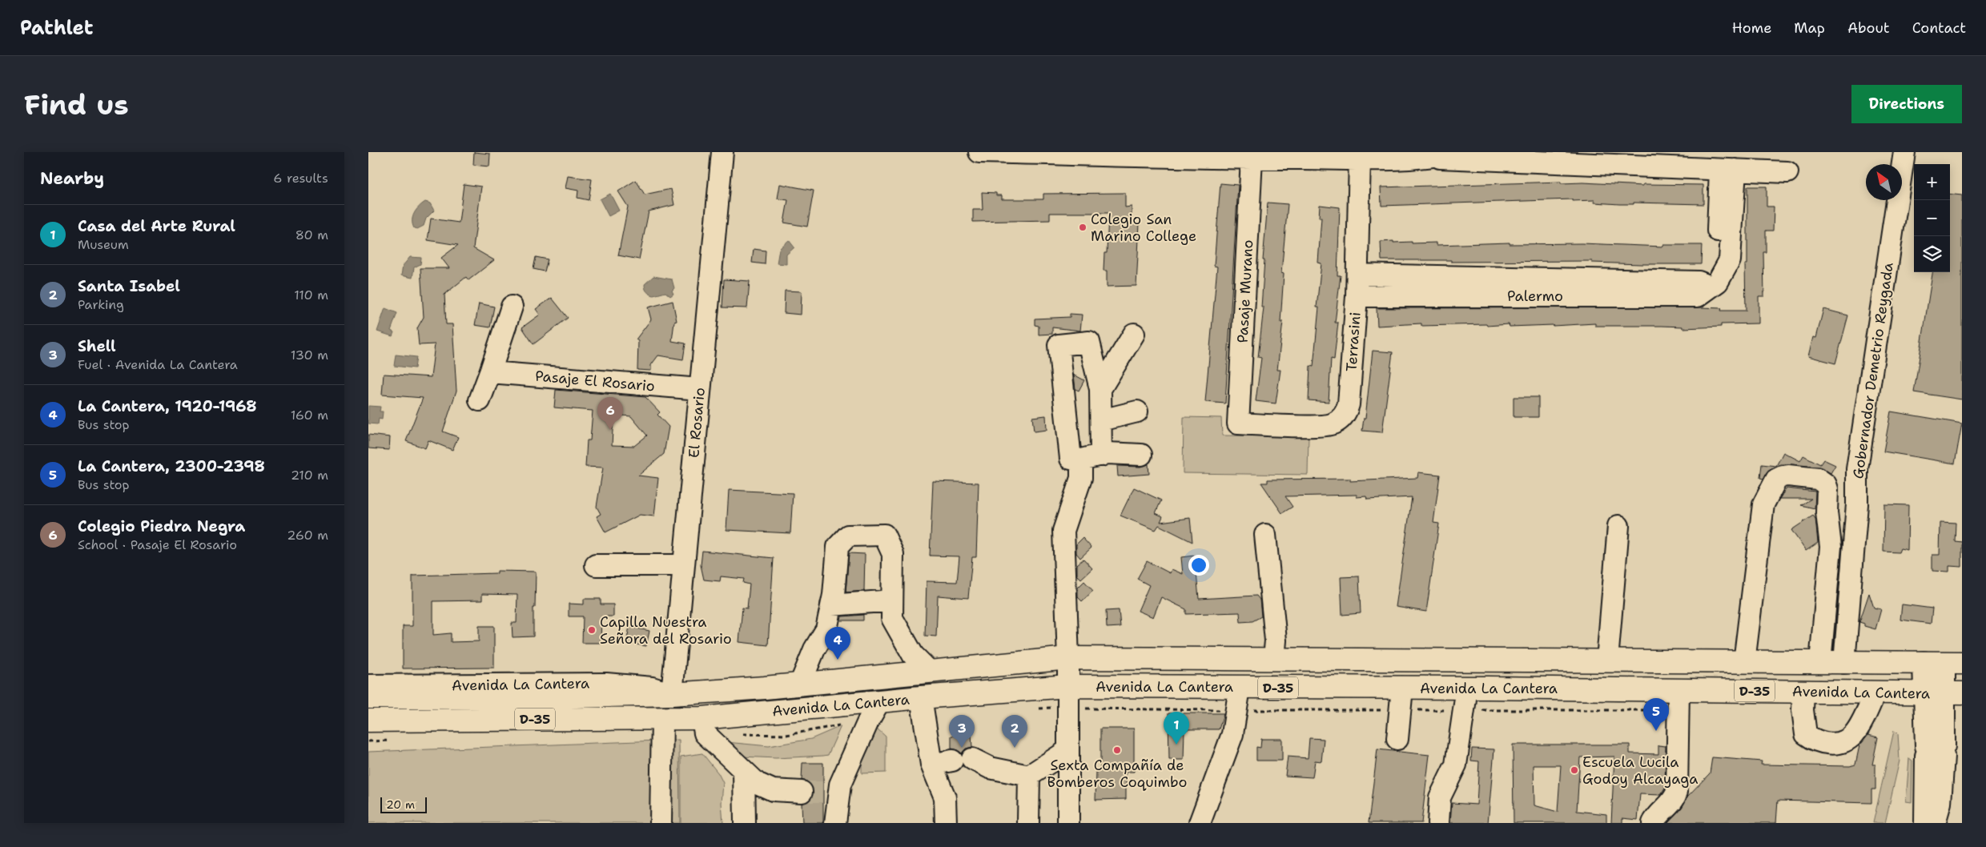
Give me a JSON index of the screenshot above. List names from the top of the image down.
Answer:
{
  "streets": {
    "highway": ["Avenida La Cantera", "D-35"],
    "street": [
      "Pasaje Murano",
      "Palermo",
      "Terrasini",
      "Gobernador Demetrio Reygada",
      "Pasaje El Rosario",
      "El Rosario"
    ]
  },
  "crossings": [
    ["Pasaje Murano", "Terrasini"],
    ["Palermo", "Terrasini"],
    ["Gobernador Demetrio Reygada", "Avenida La Cantera"],
    ["Pasaje El Rosario", "El Rosario"],
    ["El Rosario", "Avenida La Cantera"]
  ],
  "places": [
    "Colegio San Marino College",
    "Capilla Nuestra Señora del Rosario",
    "Sexta Compañía de Bomberos Coquimbo",
    "Escuela Lucila Godoy Alcayaga"
  ],
  "scale_bar": "20 m",
  "north": "top left",
  "page": {
    "header": "Pathlet",
    "nav": [
      "Home",
      "Map",
      "About",
      "Contact"
    ],
    "buttons": "Directions",
    "title": "Find us",
    "heading": ["Nearby", "6 results"],
    "map_buttons": ["+", "−"],
    "list": [
      {
        "mark": "1",
        "name": "Casa del Arte Rural",
        "note": "Museum",
        "value": "80 m"
      },
      {
        "mark": "2",
        "name": "Santa Isabel",
        "note": "Parking",
        "value": "110 m"
      },
      {
        "mark": "3",
        "name": "Shell",
        "note": "Fuel · Avenida La Cantera",
        "value": "130 m"
      },
      {
        "mark": "4",
        "name": "La Cantera, 1920-1968",
        "note": "Bus stop",
        "value": "160 m"
      },
      {
        "mark": "5",
        "name": "La Cantera, 2300-2398",
        "note": "Bus stop",
        "value": "210 m"
      },
      {
        "mark": "6",
        "name": "Colegio Piedra Negra",
        "note": "School · Pasaje El Rosario",
        "value": "260 m"
      }
    ],
    "pins": [
      "6",
      "4",
      "5",
      "1",
      "2",
      "3"
    ],
    "scale": "20 m"
  }
}
